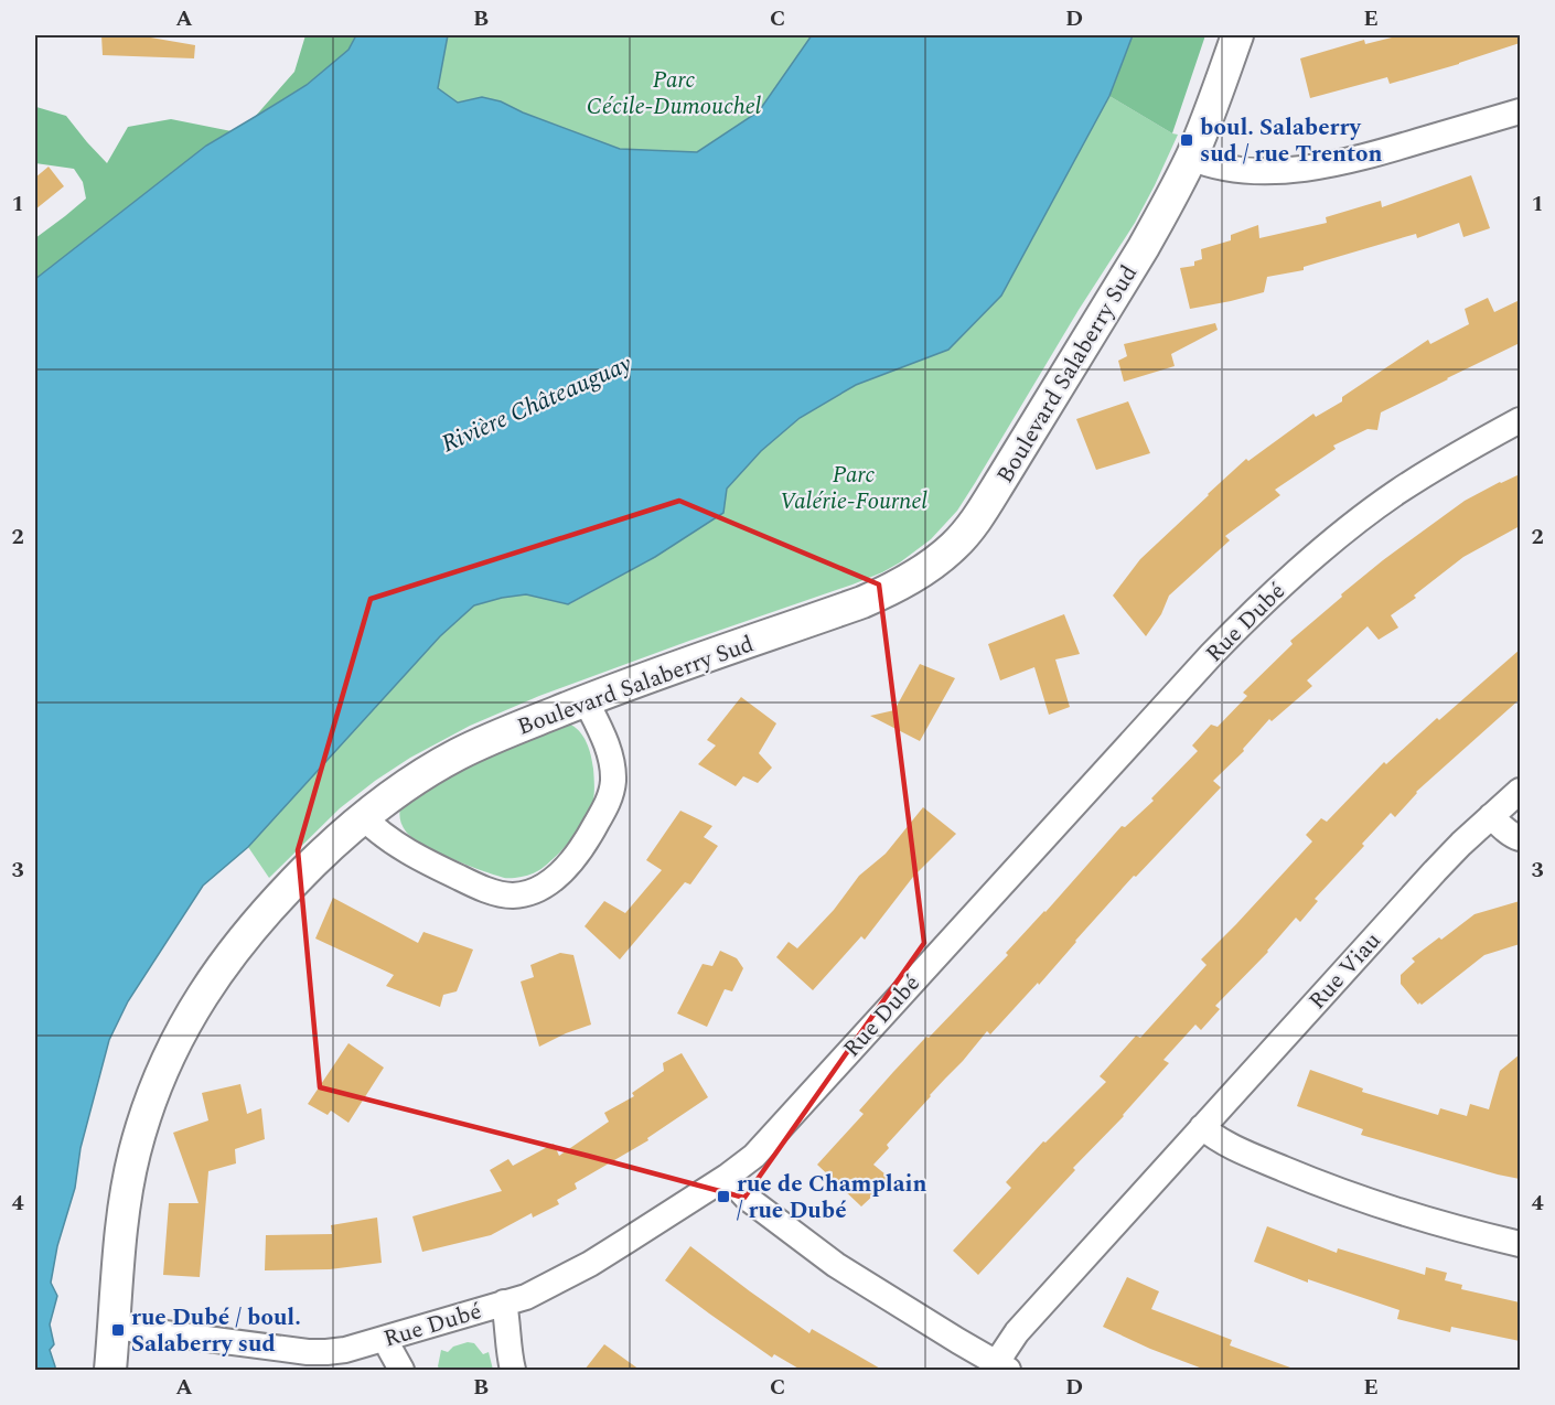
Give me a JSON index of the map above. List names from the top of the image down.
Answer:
{
  "streets": {
    "street": ["Boulevard Salaberry Sud", "Rue Dubé", "Rue Viau"]
  },
  "crossings": [
    ["Boulevard Salaberry Sud", "Rue Dubé"]
  ],
  "water": ["Rivière Châteauguay"],
  "parks": ["Parc Cécile-Dumouchel", "Parc Valérie-Fournel"],
  "places": {
    "transit": ["boul. Salaberry sud / rue Trenton", "rue de Champlain / rue Dubé", "rue Dubé / boul. Salaberry sud"]
  },
  "grid": {
    "columns": [
      "A",
      "B",
      "C",
      "D",
      "E"
    ],
    "rows": [
      "1",
      "2",
      "3",
      "4"
    ]
  }
}
